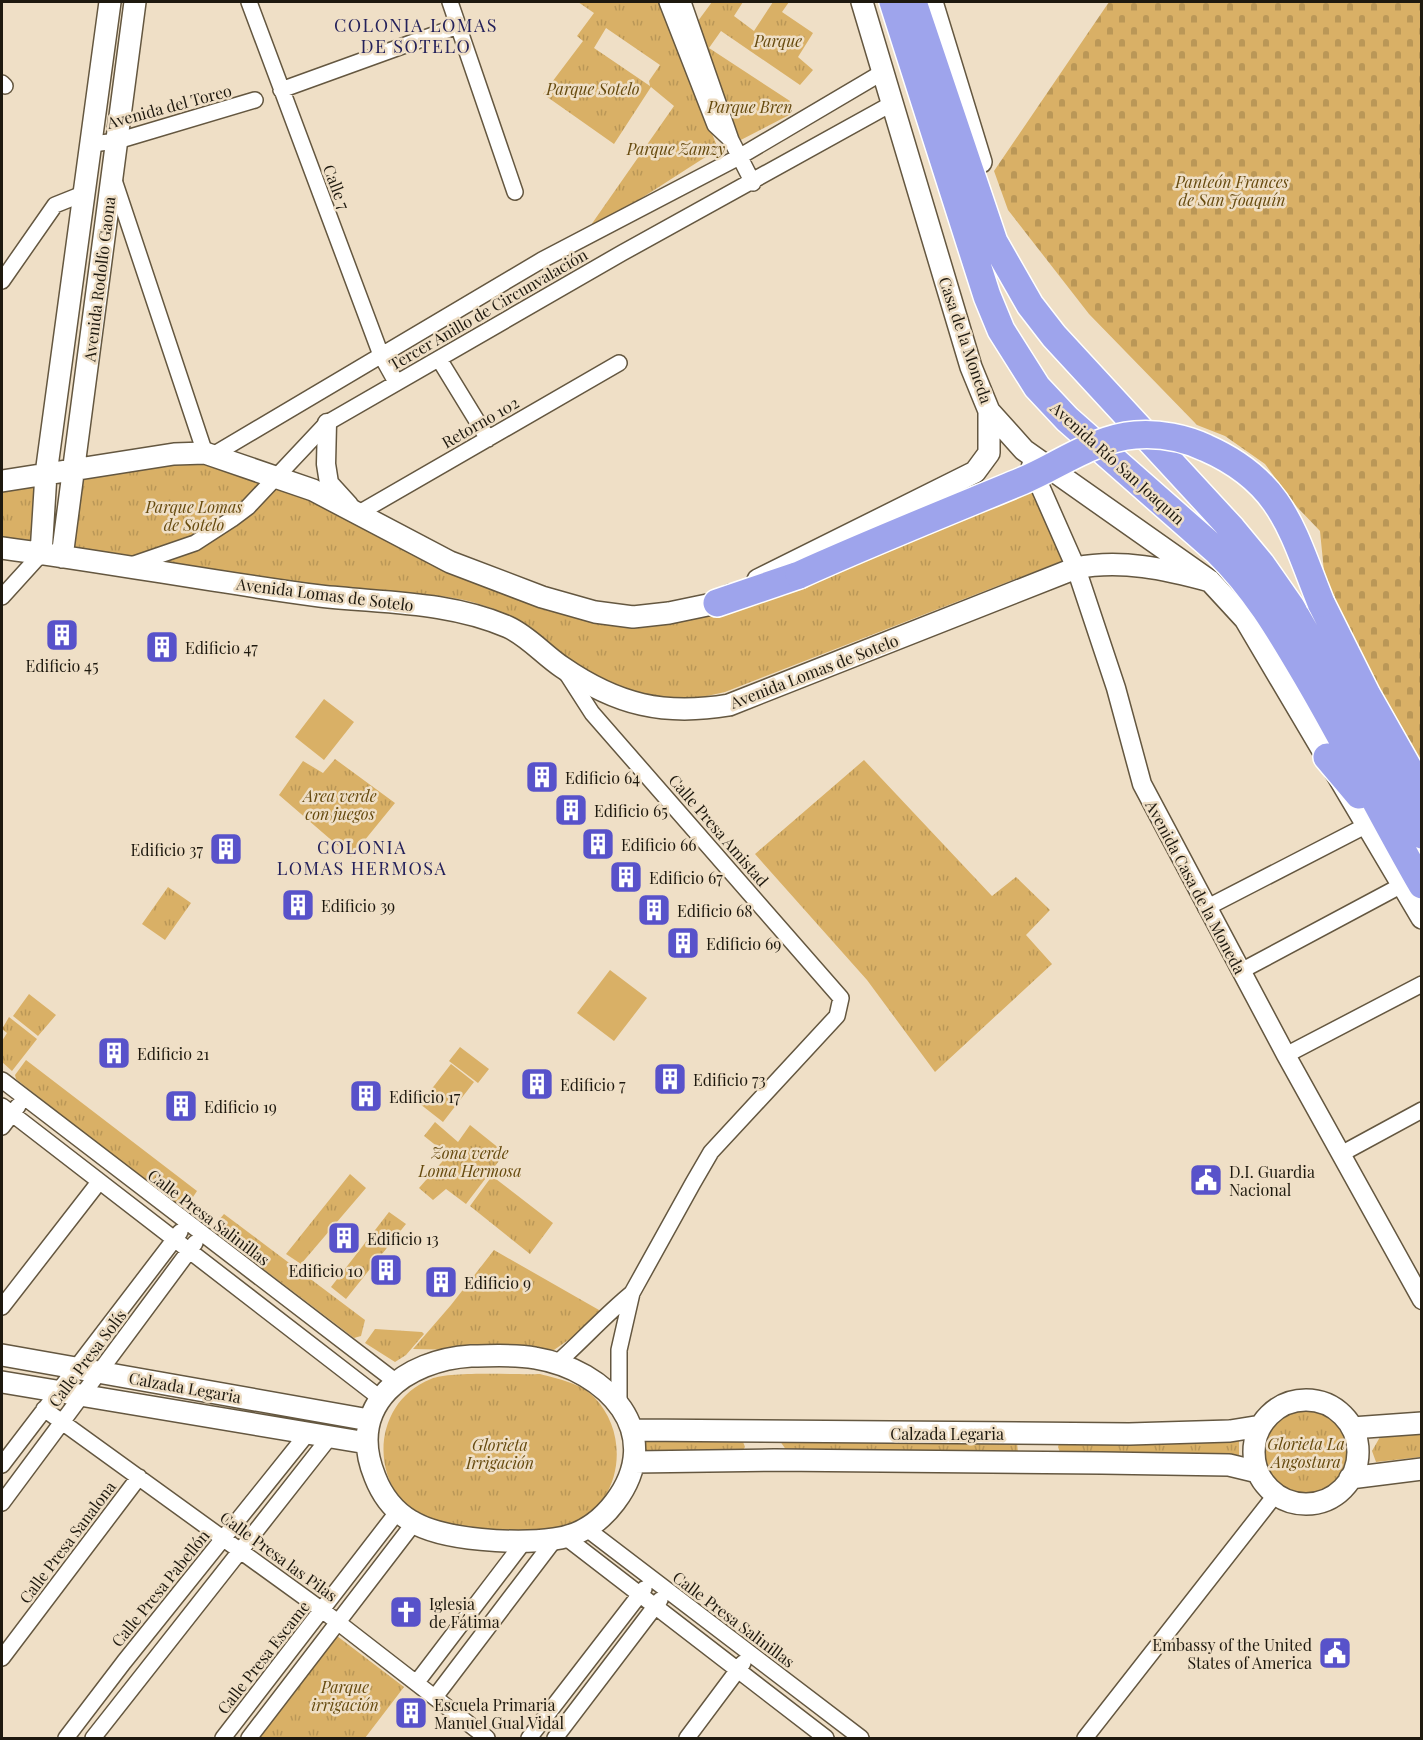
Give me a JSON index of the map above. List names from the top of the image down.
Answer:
{
  "streets": {
    "highway": ["Avenida Río San Joaquín"],
    "main road": [
      "Avenida Rodolfo Gaona",
      "Casa de la Moneda",
      "Avenida Lomas de Sotelo",
      "Calzada Legaria"
    ],
    "street": [
      "Avenida del Toreo",
      "Calle 7",
      "Tercer Anillo de Circunvalación",
      "Retorno 102",
      "Calle Presa Amistad",
      "Avenida Casa de la Moneda",
      "Calle Presa Salinillas",
      "Calle Presa Solís",
      "Calle Presa Sanalona",
      "Calle Presa las Pilas",
      "Calle Presa Pabellón",
      "Calle Presa Escame"
    ]
  },
  "crossings": [
    ["Avenida del Toreo", "Avenida Rodolfo Gaona"],
    ["Calle 7", "Tercer Anillo de Circunvalación"],
    ["Avenida Rodolfo Gaona", "Avenida Lomas de Sotelo"],
    ["Tercer Anillo de Circunvalación", "Casa de la Moneda"],
    ["Tercer Anillo de Circunvalación", "Avenida Lomas de Sotelo"],
    ["Casa de la Moneda", "Avenida Río San Joaquín"],
    ["Casa de la Moneda", "Avenida Lomas de Sotelo"],
    ["Casa de la Moneda", "Avenida Casa de la Moneda"],
    ["Avenida Río San Joaquín", "Avenida Lomas de Sotelo"],
    ["Avenida Lomas de Sotelo", "Calle Presa Amistad"],
    ["Avenida Lomas de Sotelo", "Avenida Casa de la Moneda"],
    ["Calle Presa Salinillas", "Calle Presa Solís"],
    ["Calle Presa Solís", "Calzada Legaria"],
    ["Calle Presa Solís", "Calle Presa las Pilas"],
    ["Calzada Legaria", "Calle Presa Pabellón"],
    ["Calle Presa Sanalona", "Calle Presa las Pilas"],
    ["Calle Presa las Pilas", "Calle Presa Pabellón"],
    ["Calle Presa las Pilas", "Calle Presa Escame"]
  ],
  "districts": ["COLONIA LOMAS DE SOTELO", "COLONIA LOMAS HERMOSA"],
  "parks": [
    "Parque",
    "Parque Sotelo",
    "Parque Bren",
    "Parque Zamzy",
    "Panteón Frances de San Joaquín",
    "Parque Lomas de Sotelo",
    "Area verde con juegos",
    "Zona verde Loma Hermosa",
    "Glorieta La Angostura",
    "Glorieta Irrigación",
    "Parque irrigación"
  ],
  "places": {
    "building": [
      "Edificio 45",
      "Edificio 47",
      "Edificio 64",
      "Edificio 65",
      "Edificio 66",
      "Edificio 37",
      "Edificio 67",
      "Edificio 39",
      "Edificio 68",
      "Edificio 69",
      "Edificio 21",
      "Edificio 73",
      "Edificio 7",
      "Edificio 17",
      "Edificio 19",
      "Edificio 13",
      "Edificio 10",
      "Edificio 9",
      "Escuela Primaria Manuel Gual Vidal"
    ],
    "public building": ["D.I. Guardia Nacional", "Embassy of the United States of America"],
    "church": ["Iglesia de Fátima"]
  }
}
